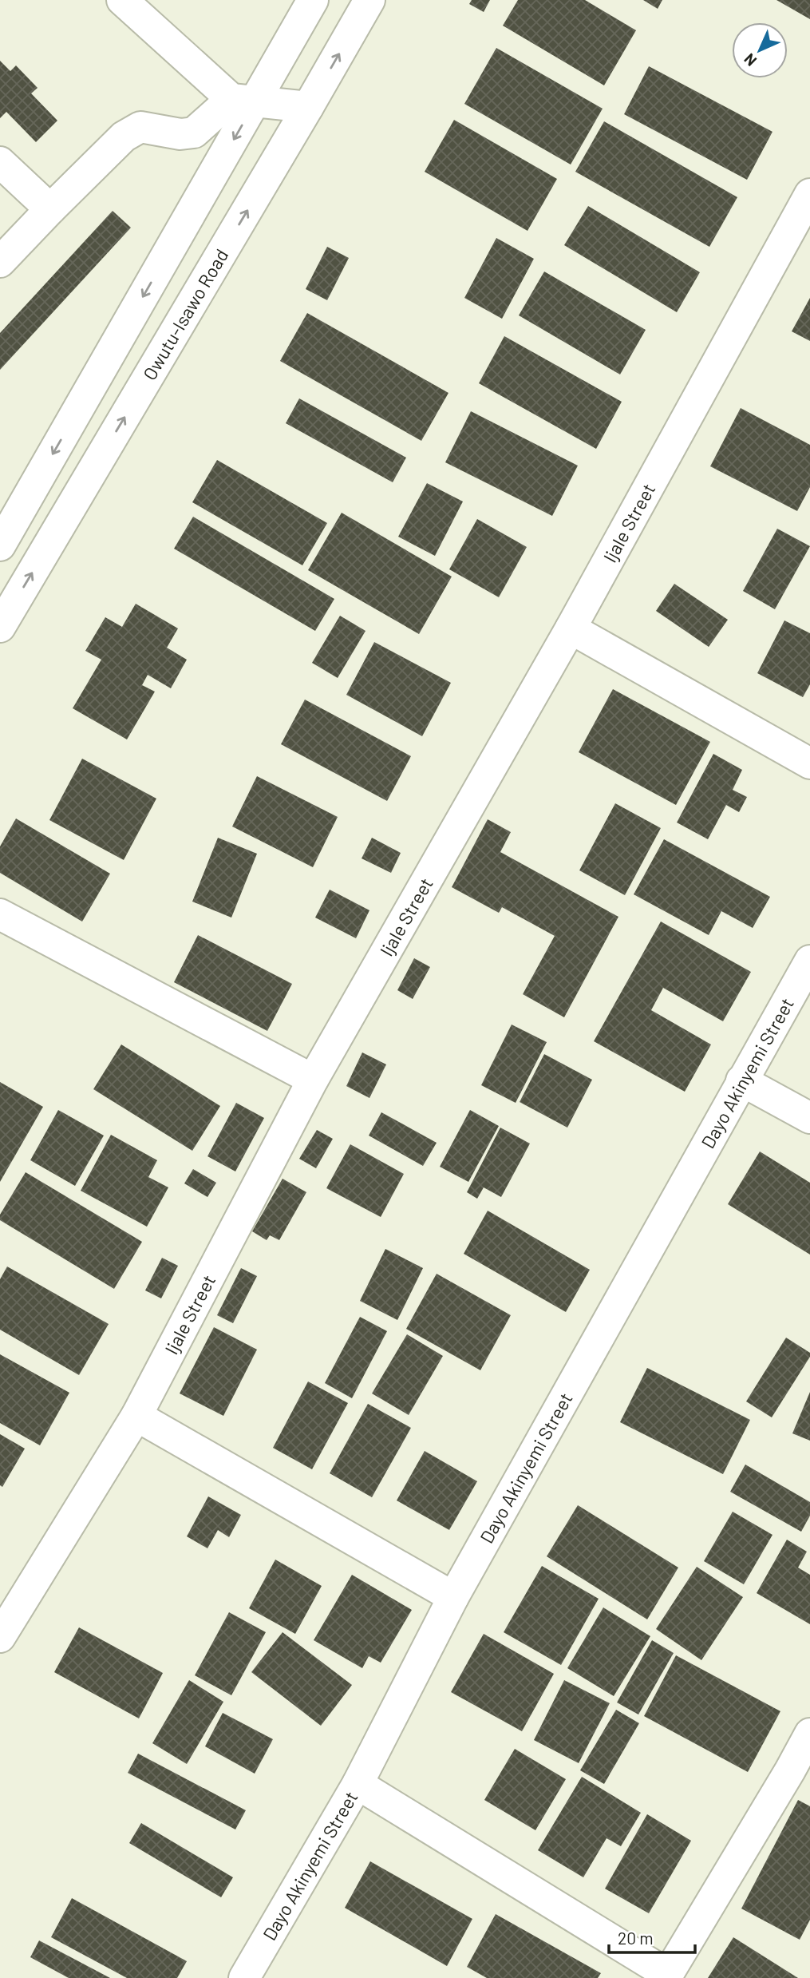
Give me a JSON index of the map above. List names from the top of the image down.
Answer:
{
  "streets": {
    "street": ["Owutu-Isawo Road", "Ijale Street", "Dayo Akinyemi Street"]
  },
  "scale_bar": "20 m",
  "north": "bottom left"
}
